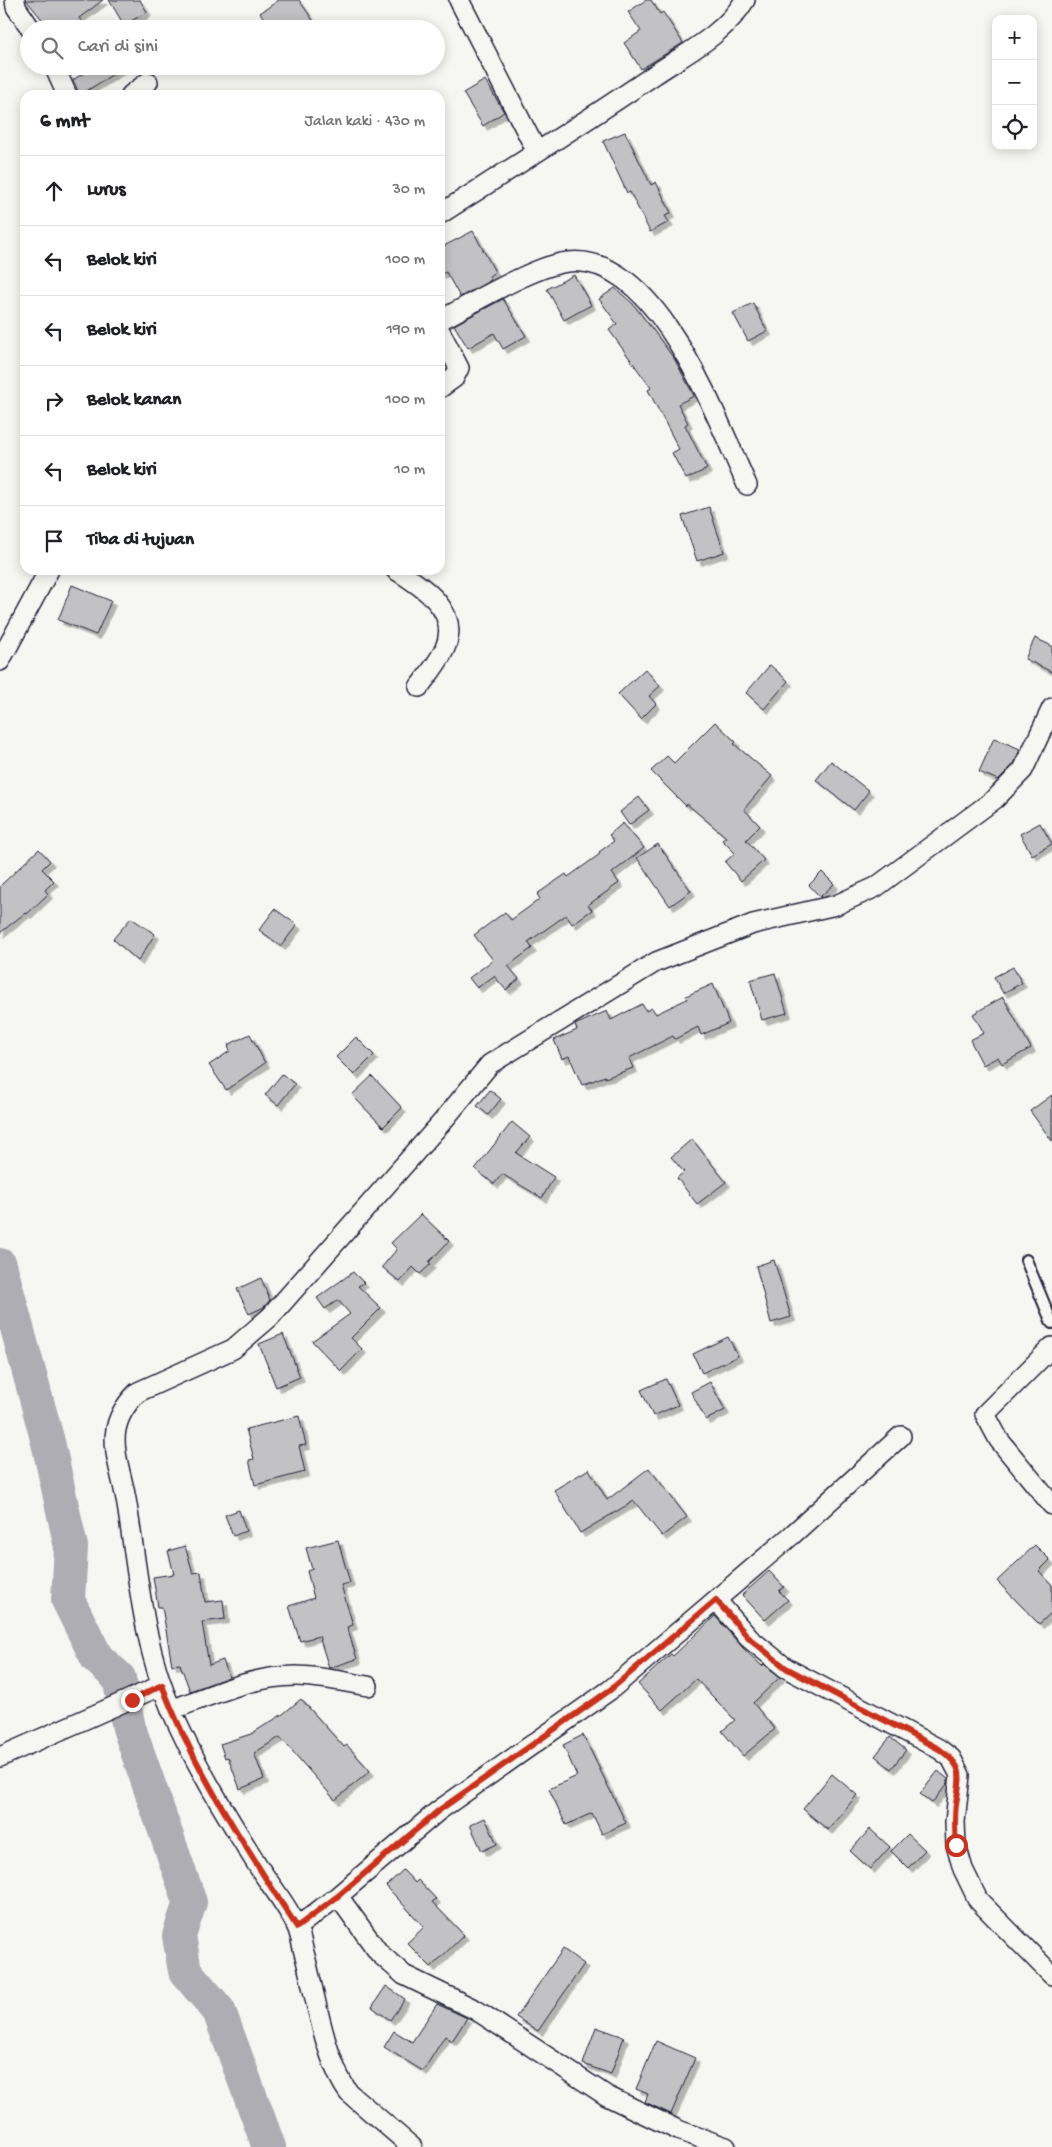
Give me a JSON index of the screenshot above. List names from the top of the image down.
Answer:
{
  "page": {
    "map_buttons": ["+", "−"],
    "search": "Cari di sini",
    "heading": ["6 mnt", "Jalan kaki · 430 m"],
    "list": [
      ["Lurus", "30 m"],
      ["Belok kiri", "100 m"],
      ["Belok kiri", "190 m"],
      ["Belok kanan", "100 m"],
      ["Belok kiri", "10 m"],
      "Tiba di tujuan"
    ]
  }
}
